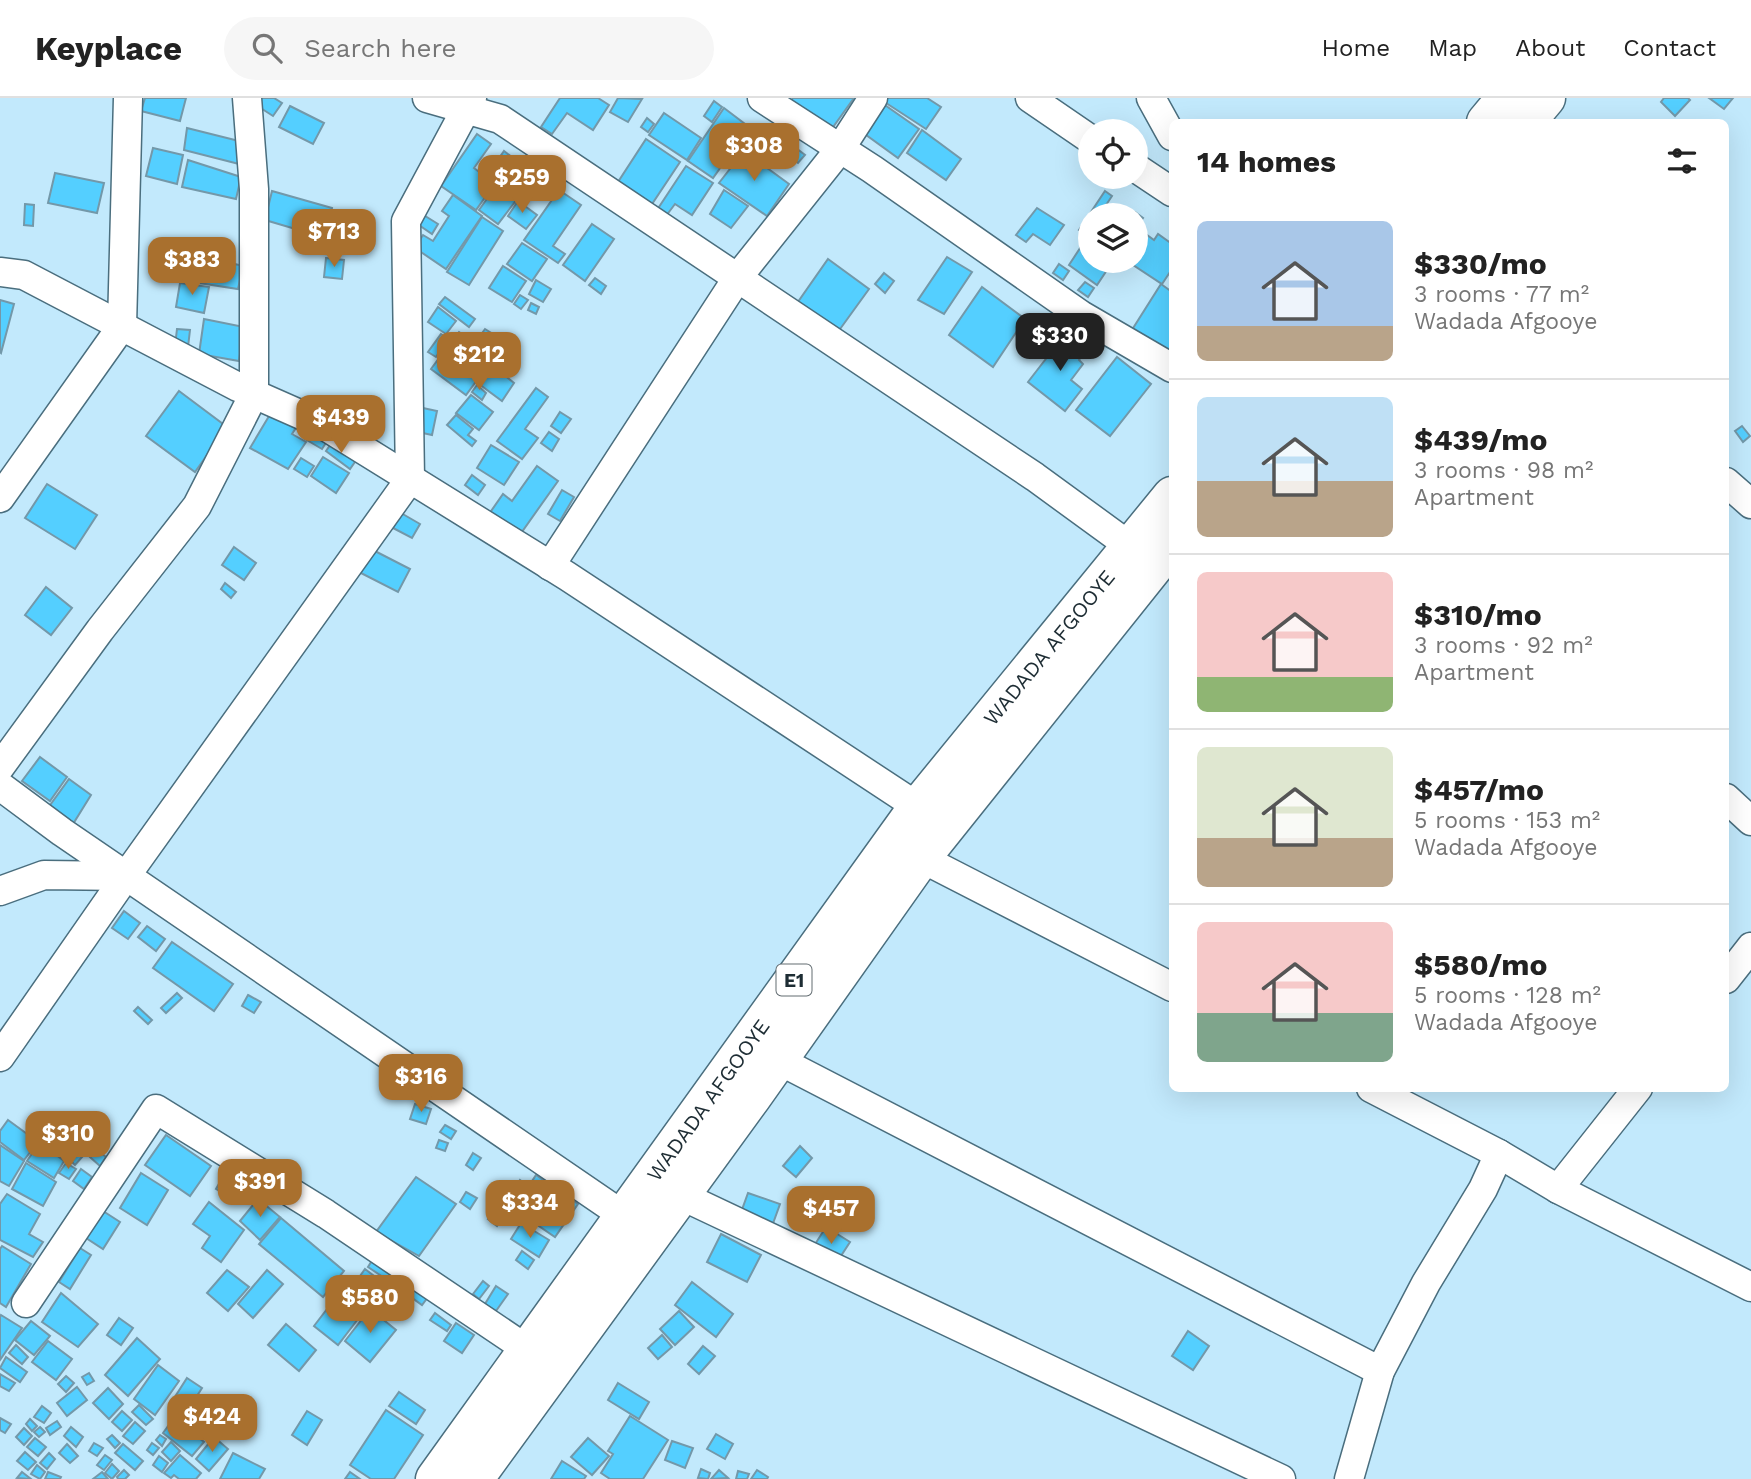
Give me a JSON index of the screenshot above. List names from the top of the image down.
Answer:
{
  "streets": {
    "highway": ["WADADA AFGOOYE", "E1"]
  },
  "page": {
    "header": "Keyplace",
    "search": "Search here",
    "nav": [
      "Home",
      "Map",
      "About",
      "Contact"
    ],
    "heading": "14 homes",
    "price": [
      "$308",
      "$259",
      "$713",
      "$383",
      "$330",
      "$212",
      "$439",
      "$316",
      "$310",
      "$391",
      "$334",
      "$457",
      "$580",
      "$424"
    ],
    "list": [
      {
        "name": "$330/mo",
        "note": "3 rooms · 77 m² · Wadada Afgooye"
      },
      {
        "name": "$439/mo",
        "note": "3 rooms · 98 m² · Apartment"
      },
      {
        "name": "$310/mo",
        "note": "3 rooms · 92 m² · Apartment"
      },
      {
        "name": "$457/mo",
        "note": "5 rooms · 153 m² · Wadada Afgooye"
      },
      {
        "name": "$580/mo",
        "note": "5 rooms · 128 m² · Wadada Afgooye"
      }
    ]
  }
}
